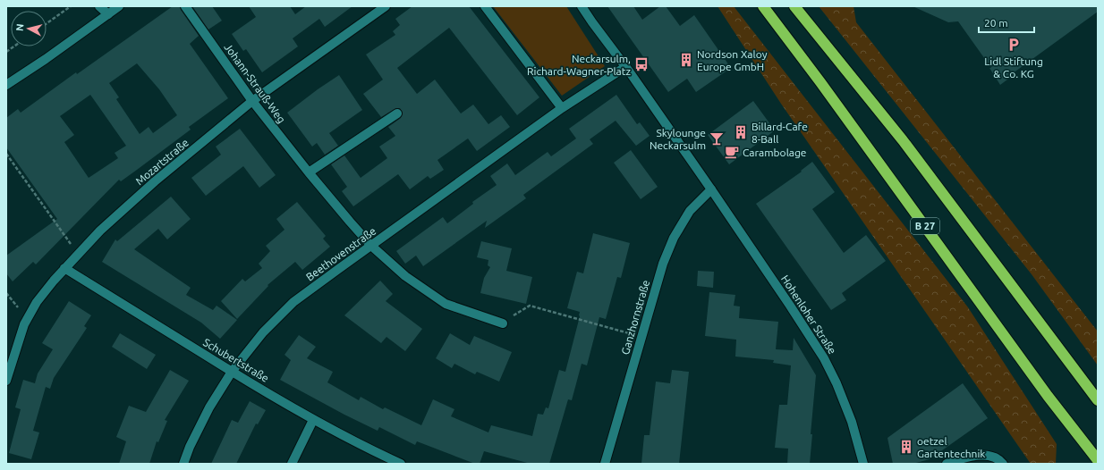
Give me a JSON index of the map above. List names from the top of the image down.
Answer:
{
  "streets": {
    "highway": ["B 27"],
    "street": [
      "Johann-Strauß-Weg",
      "Mozartstraße",
      "Beethovenstraße",
      "Hohenloher Straße",
      "Ganzhornstraße",
      "Schubertstraße"
    ]
  },
  "crossings": [
    ["Johann-Strauß-Weg", "Mozartstraße"],
    ["Johann-Strauß-Weg", "Beethovenstraße"],
    ["Mozartstraße", "Schubertstraße"],
    ["Beethovenstraße", "Hohenloher Straße"],
    ["Beethovenstraße", "Schubertstraße"],
    ["Hohenloher Straße", "Ganzhornstraße"]
  ],
  "places": {
    "parking": ["Lidl Stiftung & Co. KG"],
    "building": ["Nordson Xaloy Europe GmbH", "Billard-Cafe 8-Ball", "oetzel Gartentechnik"],
    "bus stop": ["Neckarsulm, Richard-Wagner-Platz"],
    "bar": ["Skylounge Neckarsulm"],
    "cafe": ["Carambolage"]
  },
  "scale_bar": "20 m",
  "north": "left"
}
